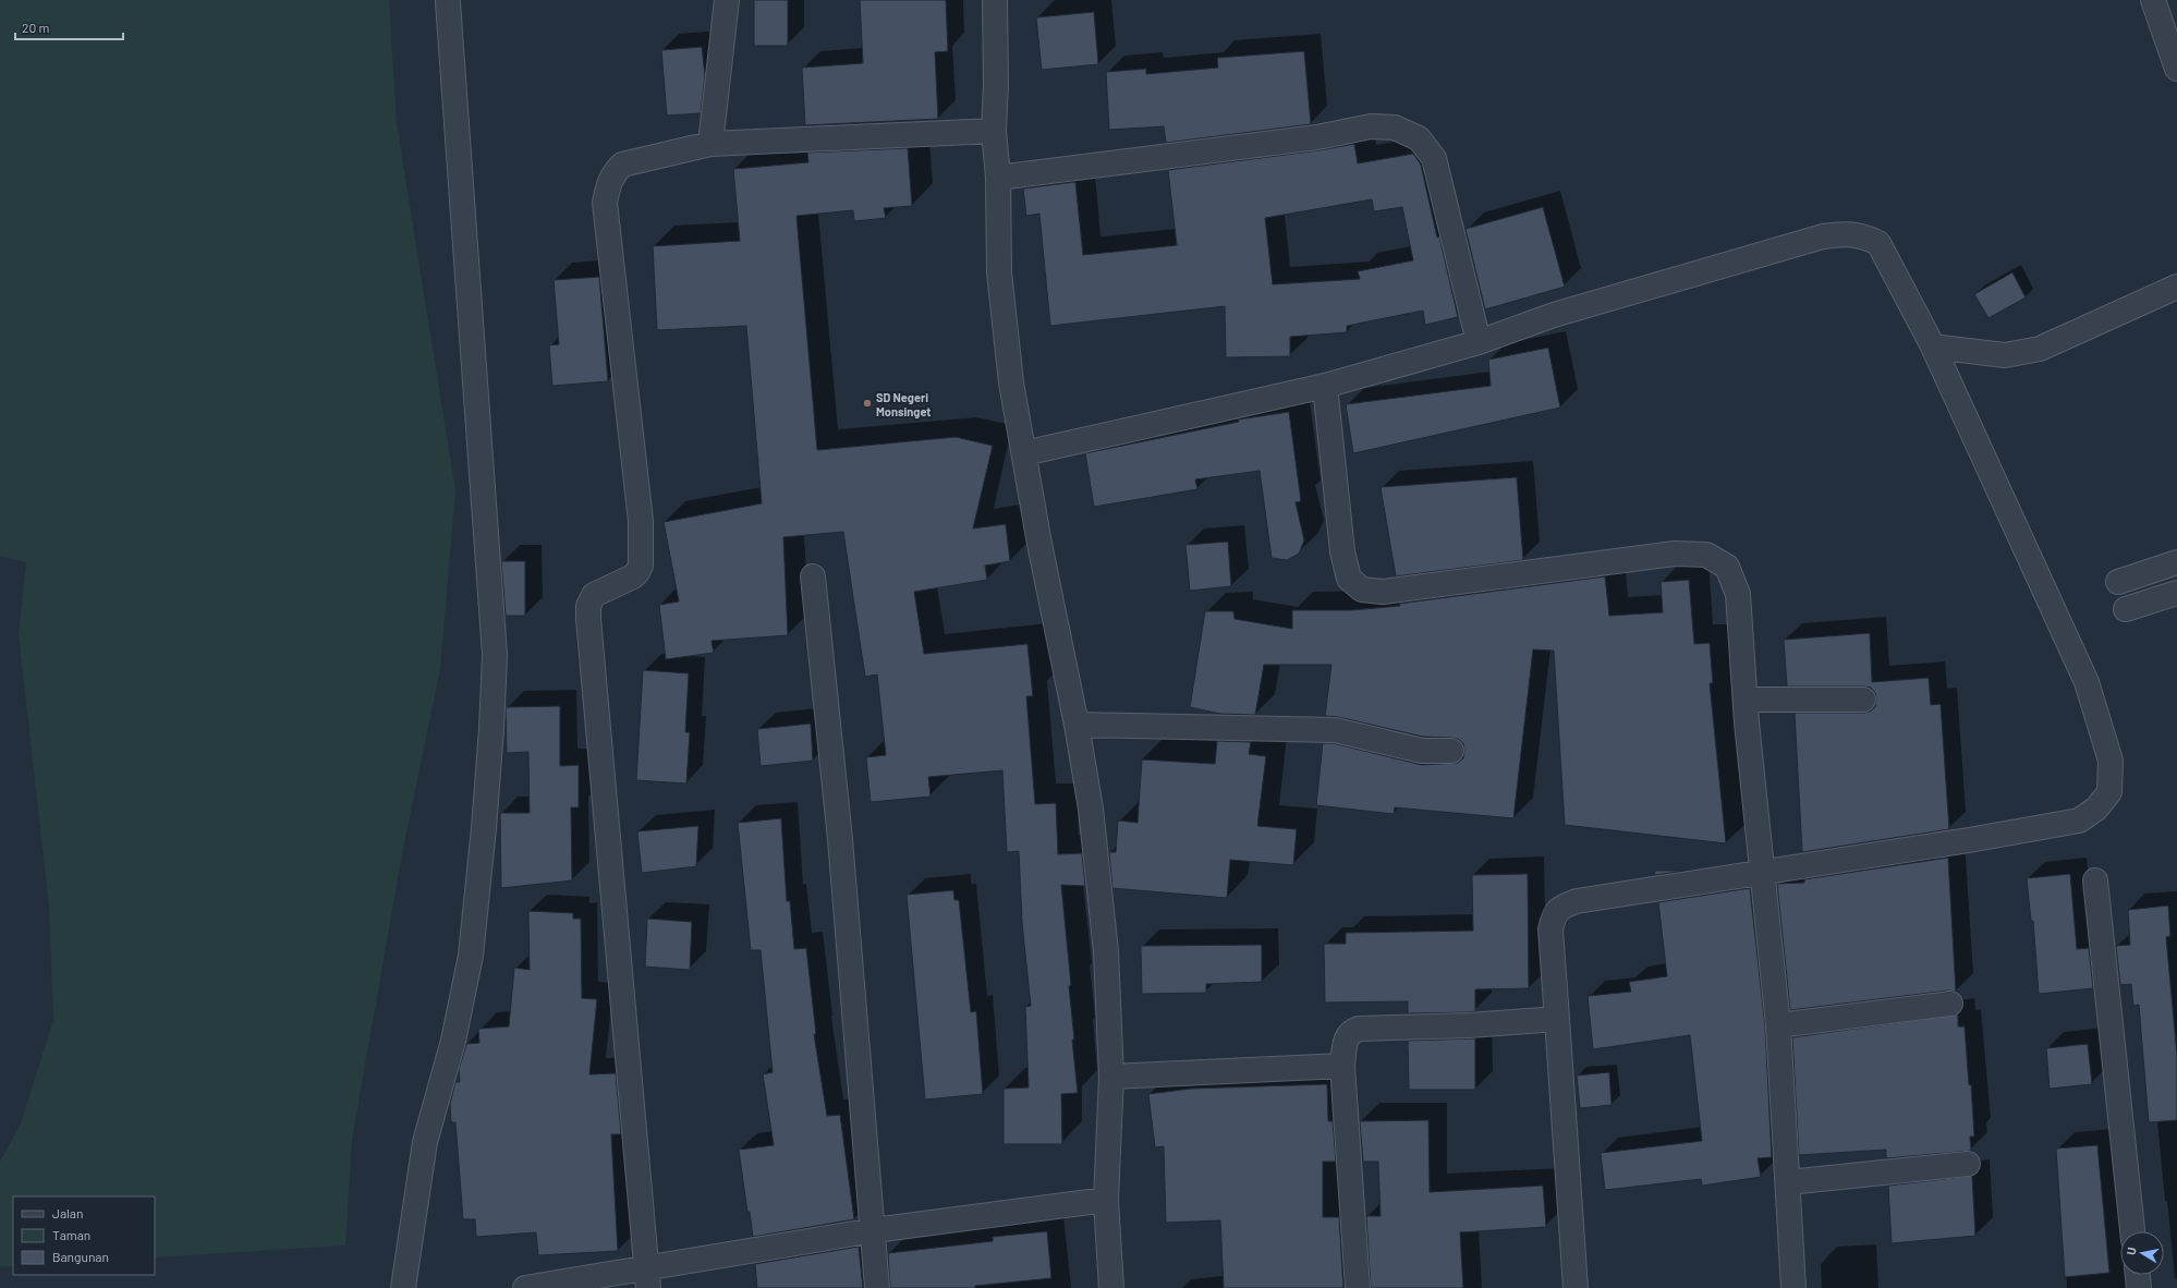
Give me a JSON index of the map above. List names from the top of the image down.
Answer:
{
  "places": ["SD Negeri Monsinget"],
  "legend": ["Jalan", "Taman", "Bangunan"],
  "scale_bar": "20 m",
  "north": "left"
}
